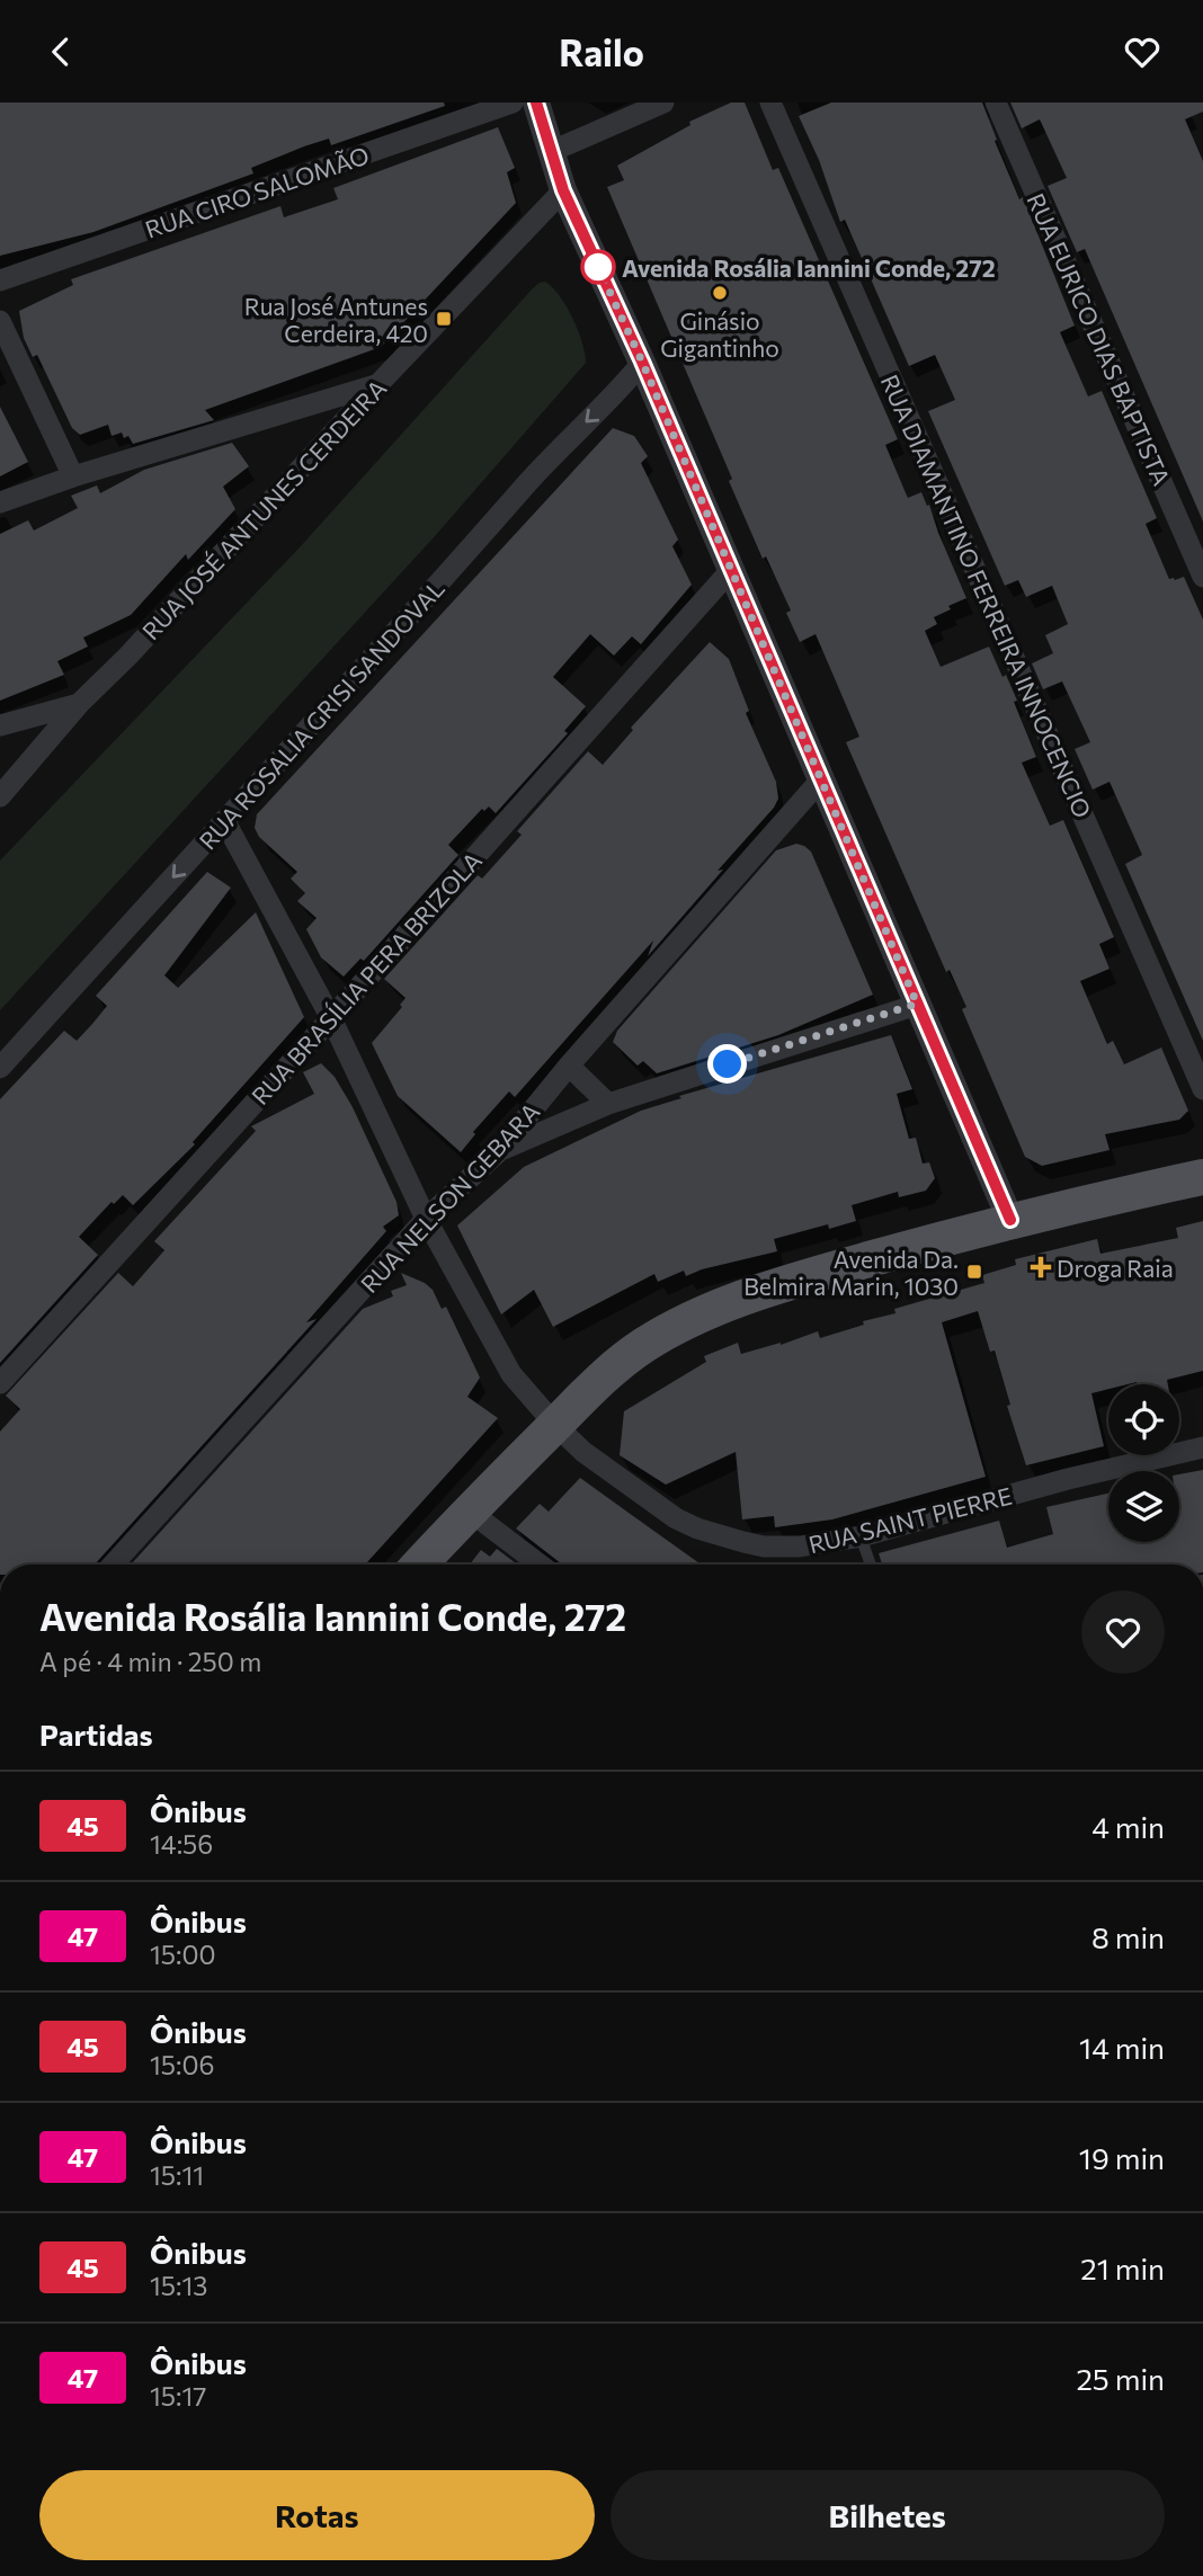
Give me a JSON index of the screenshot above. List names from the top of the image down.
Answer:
{
  "streets": {
    "street": [
      "RUA CIRO SALOMÃO",
      "RUA EURICO DIAS BAPTISTA",
      "RUA JOSÉ ANTUNES CERDEIRA",
      "RUA DIAMANTINO FERREIRA INNOCENCIO",
      "RUA ROSALIA GRISI SANDOVAL",
      "RUA BRASÍLIA PERA BRIZOLA",
      "RUA NELSON GEBARA",
      "RUA SAINT PIERRE"
    ]
  },
  "crossings": [
    ["RUA ROSALIA GRISI SANDOVAL", "RUA SAINT PIERRE"],
    ["RUA BRASÍLIA PERA BRIZOLA", "RUA SAINT PIERRE"],
    ["RUA NELSON GEBARA", "RUA SAINT PIERRE"]
  ],
  "one_way": ["RUA ROSALIA GRISI SANDOVAL"],
  "places": {
    "other": ["Avenida Rosália Iannini Conde, 272", "Ginásio Gigantinho"],
    "transit": ["Rua José Antunes Cerdeira, 420", "Avenida Da. Belmira Marin, 1030"],
    "health": ["Droga Raia"]
  },
  "lines": ["bus line 45"],
  "page": {
    "header": "Railo",
    "heading": [
      ["Avenida Rosália Iannini Conde, 272", "A pé · 4 min · 250 m"],
      "Partidas"
    ],
    "list": [
      {
        "mark": "45",
        "name": "Ônibus",
        "note": "14:56",
        "value": "4 min"
      },
      {
        "mark": "47",
        "name": "Ônibus",
        "note": "15:00",
        "value": "8 min"
      },
      {
        "mark": "45",
        "name": "Ônibus",
        "note": "15:06",
        "value": "14 min"
      },
      {
        "mark": "47",
        "name": "Ônibus",
        "note": "15:11",
        "value": "19 min"
      },
      {
        "mark": "45",
        "name": "Ônibus",
        "note": "15:13",
        "value": "21 min"
      },
      {
        "mark": "47",
        "name": "Ônibus",
        "note": "15:17",
        "value": "25 min"
      }
    ],
    "buttons": ["Rotas", "Bilhetes"]
  }
}
